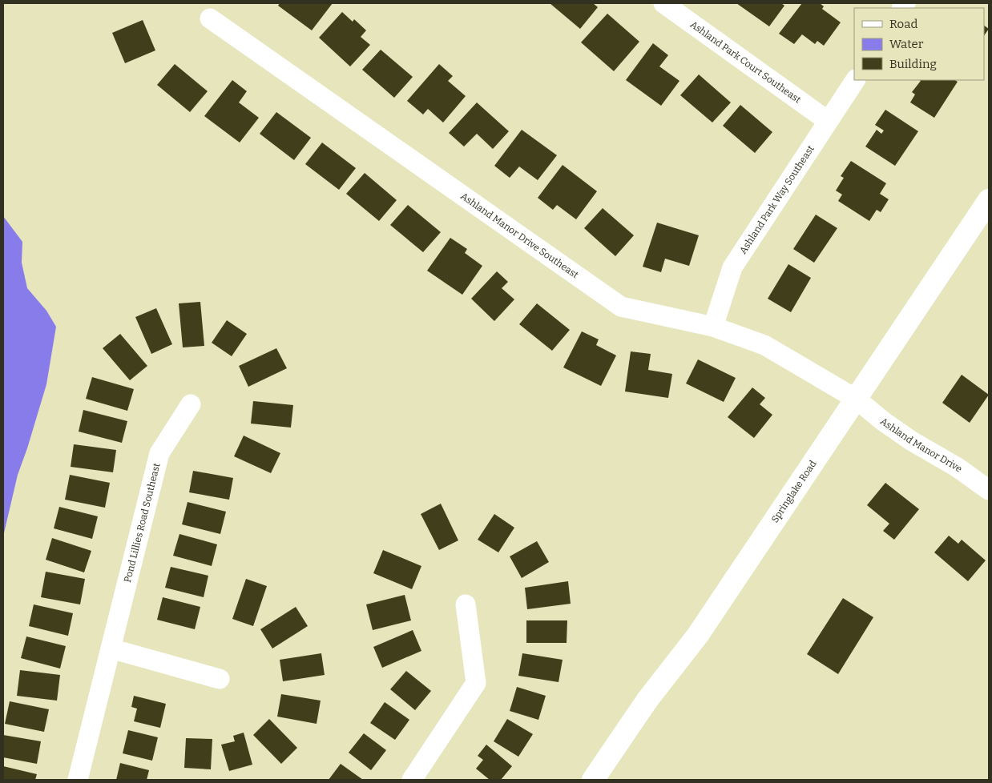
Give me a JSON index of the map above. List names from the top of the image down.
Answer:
{
  "streets": {
    "street": [
      "Ashland Park Court Southeast",
      "Ashland Park Way Southeast",
      "Ashland Manor Drive Southeast",
      "Ashland Manor Drive",
      "Springlake Road",
      "Pond Lillies Road Southeast"
    ]
  },
  "crossings": [
    ["Ashland Park Court Southeast", "Ashland Park Way Southeast"],
    ["Ashland Park Way Southeast", "Ashland Manor Drive Southeast"],
    ["Ashland Manor Drive Southeast", "Ashland Manor Drive"],
    ["Ashland Manor Drive Southeast", "Springlake Road"],
    ["Ashland Manor Drive", "Springlake Road"]
  ],
  "legend": ["Road", "Water", "Building"]
}
